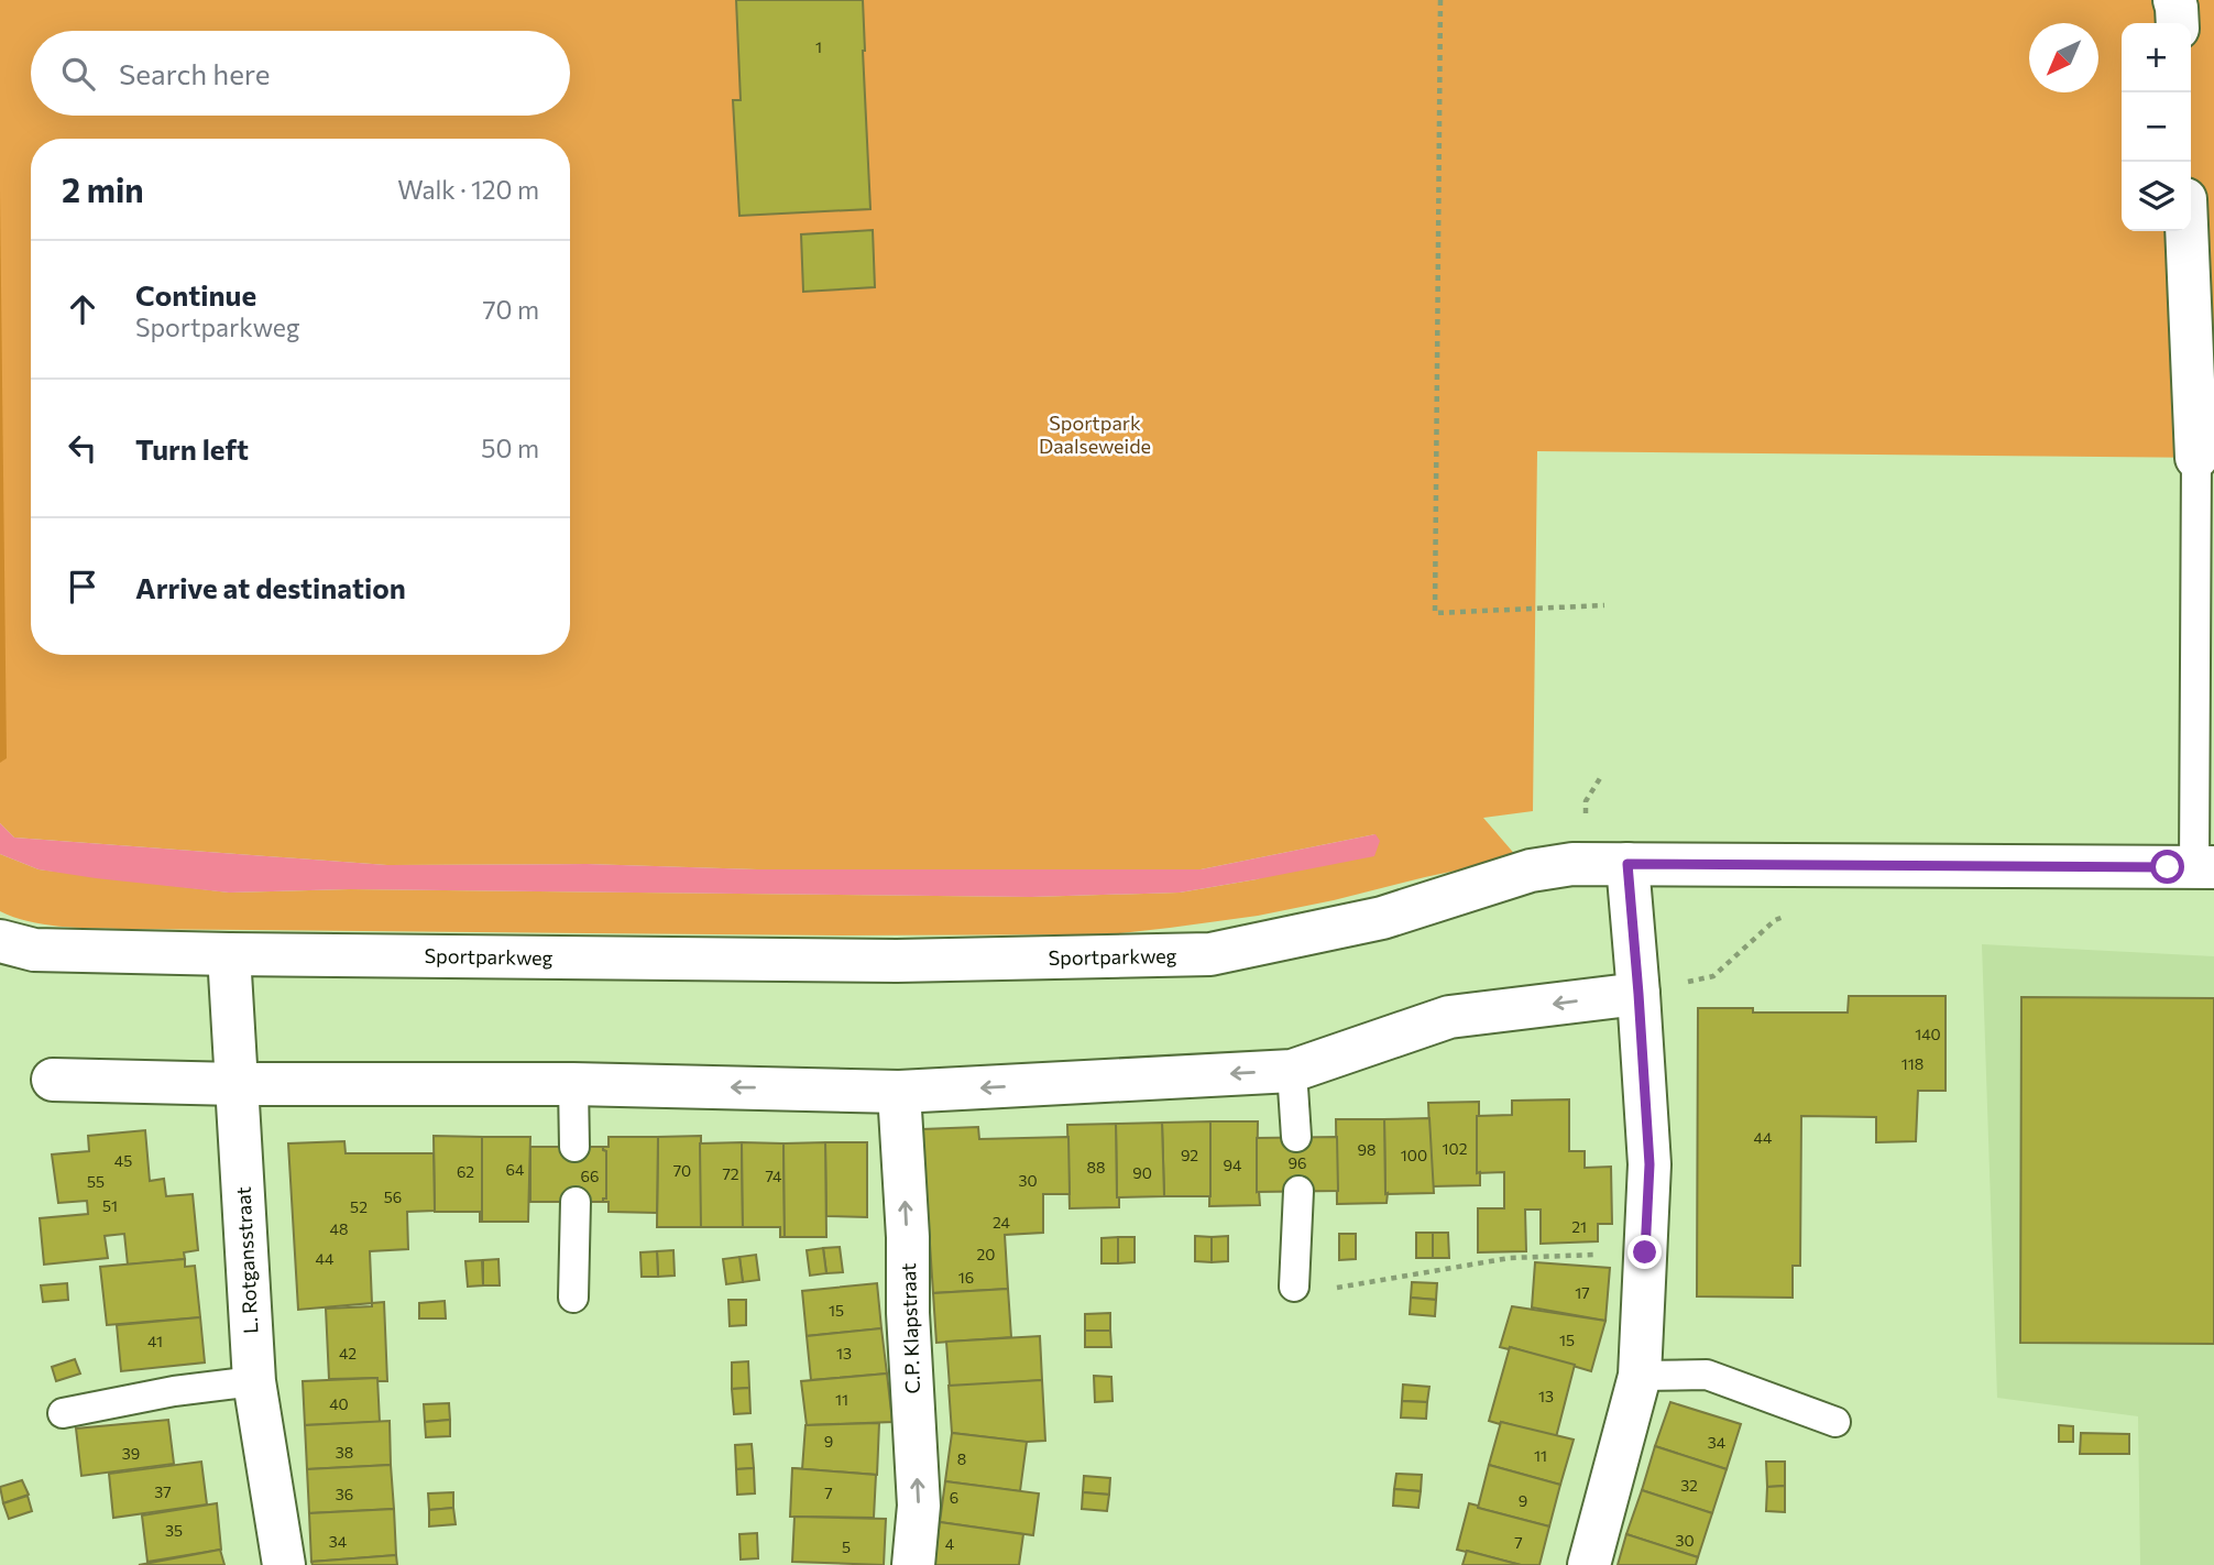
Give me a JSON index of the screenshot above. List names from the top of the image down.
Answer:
{
  "streets": {
    "street": ["Sportparkweg", "L. Rotgansstraat", "C.P. Klapstraat"]
  },
  "crossings": [
    ["Sportparkweg", "L. Rotgansstraat"]
  ],
  "one_way": ["C.P. Klapstraat"],
  "parks": ["Sportpark Daalseweide"],
  "house_numbers": [
    "1",
    "140",
    "118",
    "44",
    "102",
    "98",
    "92",
    "100",
    "45",
    "96",
    "94",
    "88",
    "64",
    "70",
    "62",
    "90",
    "72",
    "66",
    "74",
    "30",
    "55",
    "56",
    "51",
    "52",
    "24",
    "21",
    "48",
    "20",
    "44",
    "16",
    "17",
    "15",
    "15",
    "41",
    "42",
    "13",
    "13",
    "11",
    "40",
    "9",
    "34",
    "38",
    "39",
    "11",
    "8",
    "32",
    "37",
    "7",
    "36",
    "6",
    "9",
    "35",
    "30",
    "34",
    "7",
    "4",
    "5"
  ],
  "north": "bottom left",
  "page": {
    "map_buttons": ["+", "−"],
    "search": "Search here",
    "heading": ["2 min", "Walk · 120 m"],
    "list": [
      ["Continue", "Sportparkweg", "70 m"],
      ["Turn left", "50 m"],
      "Arrive at destination"
    ]
  }
}
